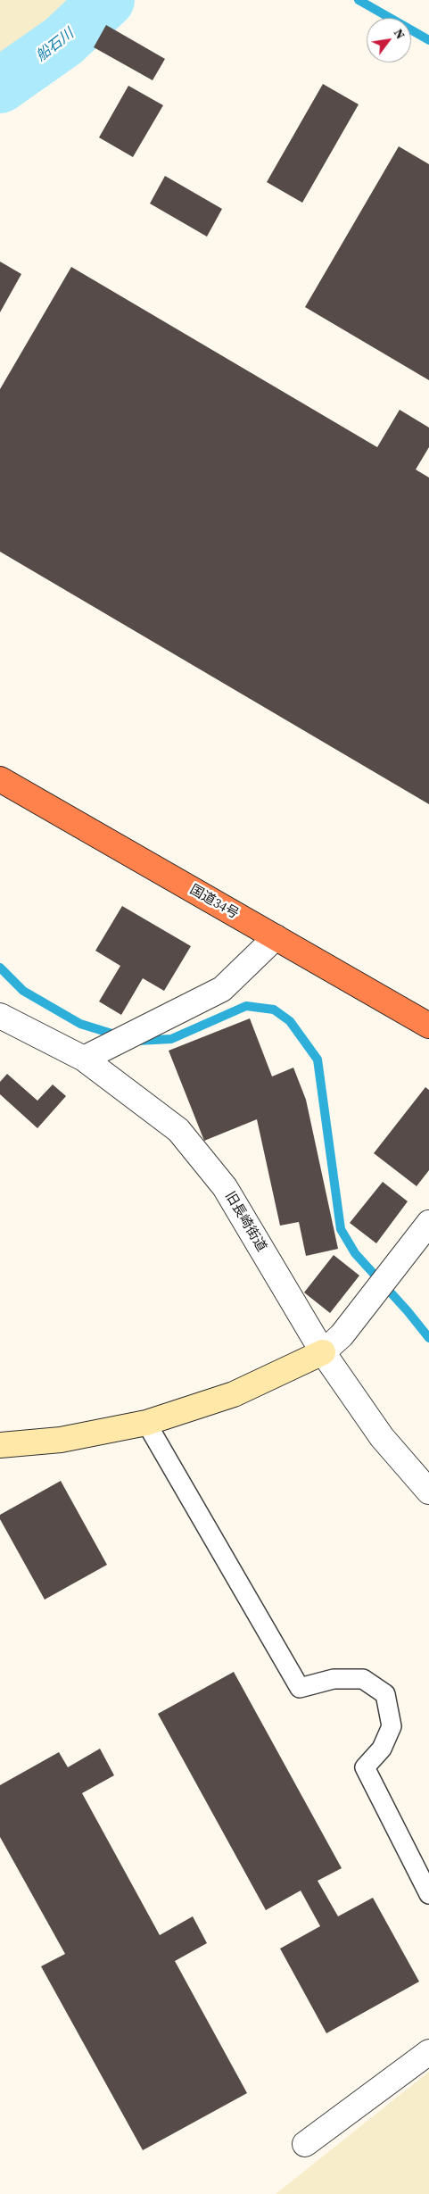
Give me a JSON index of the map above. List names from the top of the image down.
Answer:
{
  "streets": {
    "highway": ["国道34号"],
    "street": ["旧長崎街道"]
  },
  "water": ["船石川"],
  "north": "top right"
}
